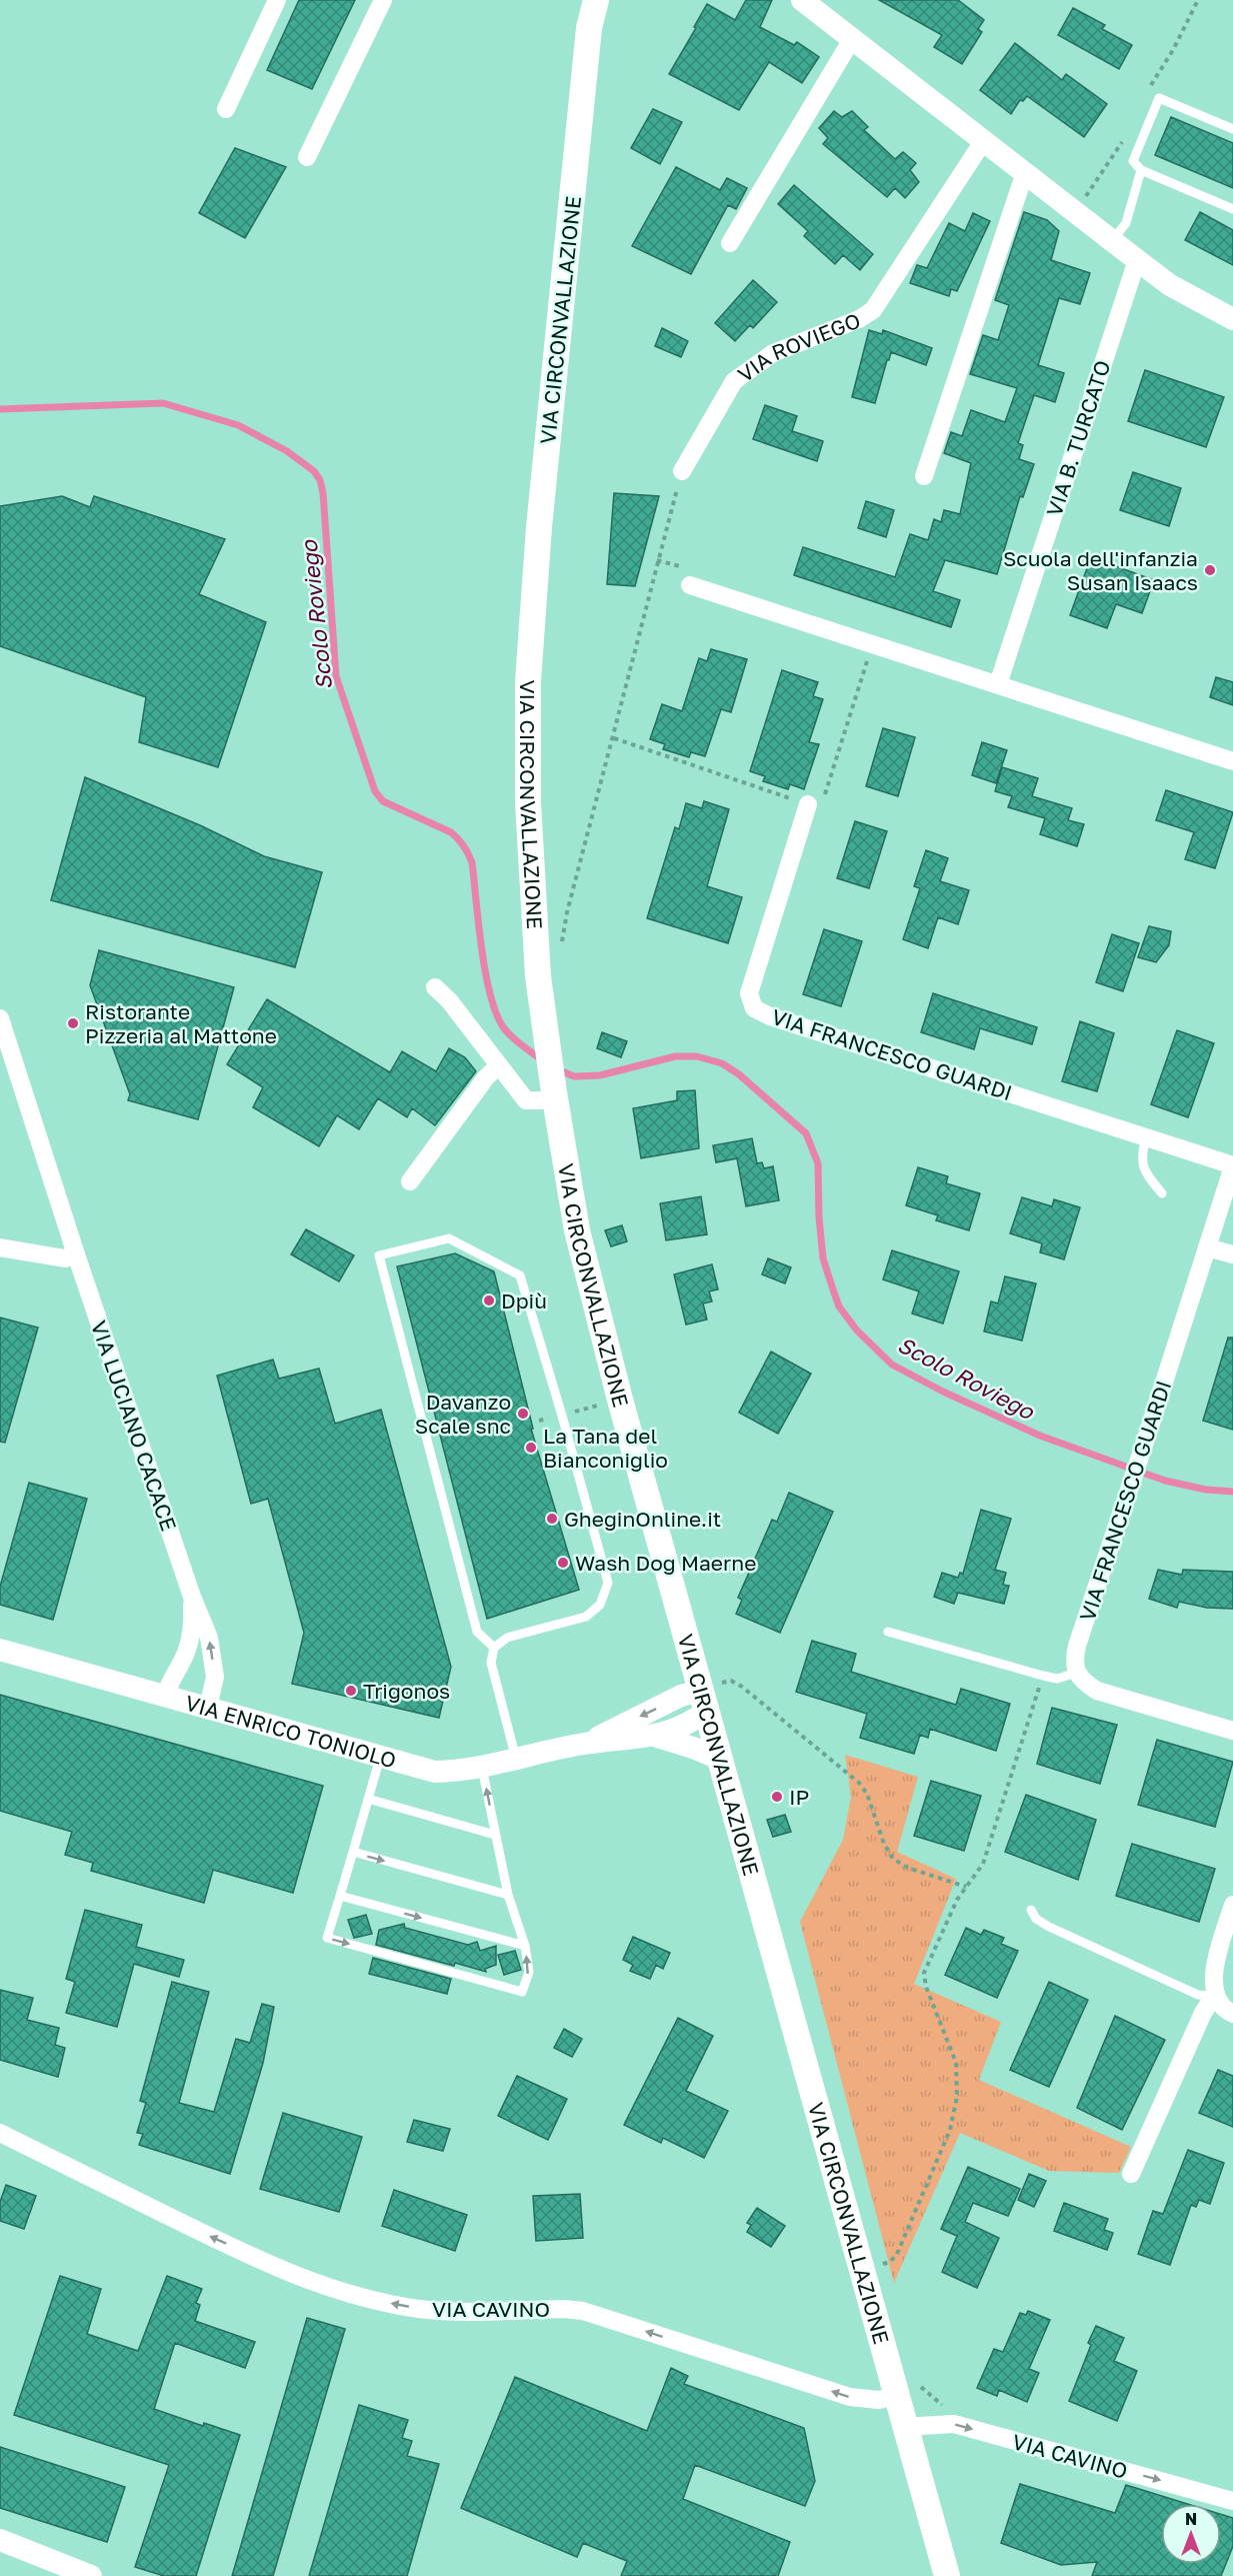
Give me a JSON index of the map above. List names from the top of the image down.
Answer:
{
  "streets": {
    "main road": ["VIA CIRCONVALLAZIONE"],
    "street": [
      "VIA ROVIEGO",
      "VIA B. TURCATO",
      "VIA FRANCESCO GUARDI",
      "VIA LUCIANO CACACE",
      "VIA ENRICO TONIOLO",
      "VIA CAVINO"
    ]
  },
  "crossings": [
    ["VIA CIRCONVALLAZIONE", "VIA ENRICO TONIOLO"],
    ["VIA CIRCONVALLAZIONE", "VIA CAVINO"],
    ["VIA LUCIANO CACACE", "VIA ENRICO TONIOLO"]
  ],
  "water": ["Scolo Roviego"],
  "places": [
    "Scuola dell'infanzia Susan Isaacs",
    "Ristorante Pizzeria al Mattone",
    "Dpiù",
    "Davanzo Scale snc",
    "La Tana del Bianconiglio",
    "GheginOnline.it",
    "Wash Dog Maerne",
    "Trigonos",
    "IP"
  ],
  "north": "top"
}
